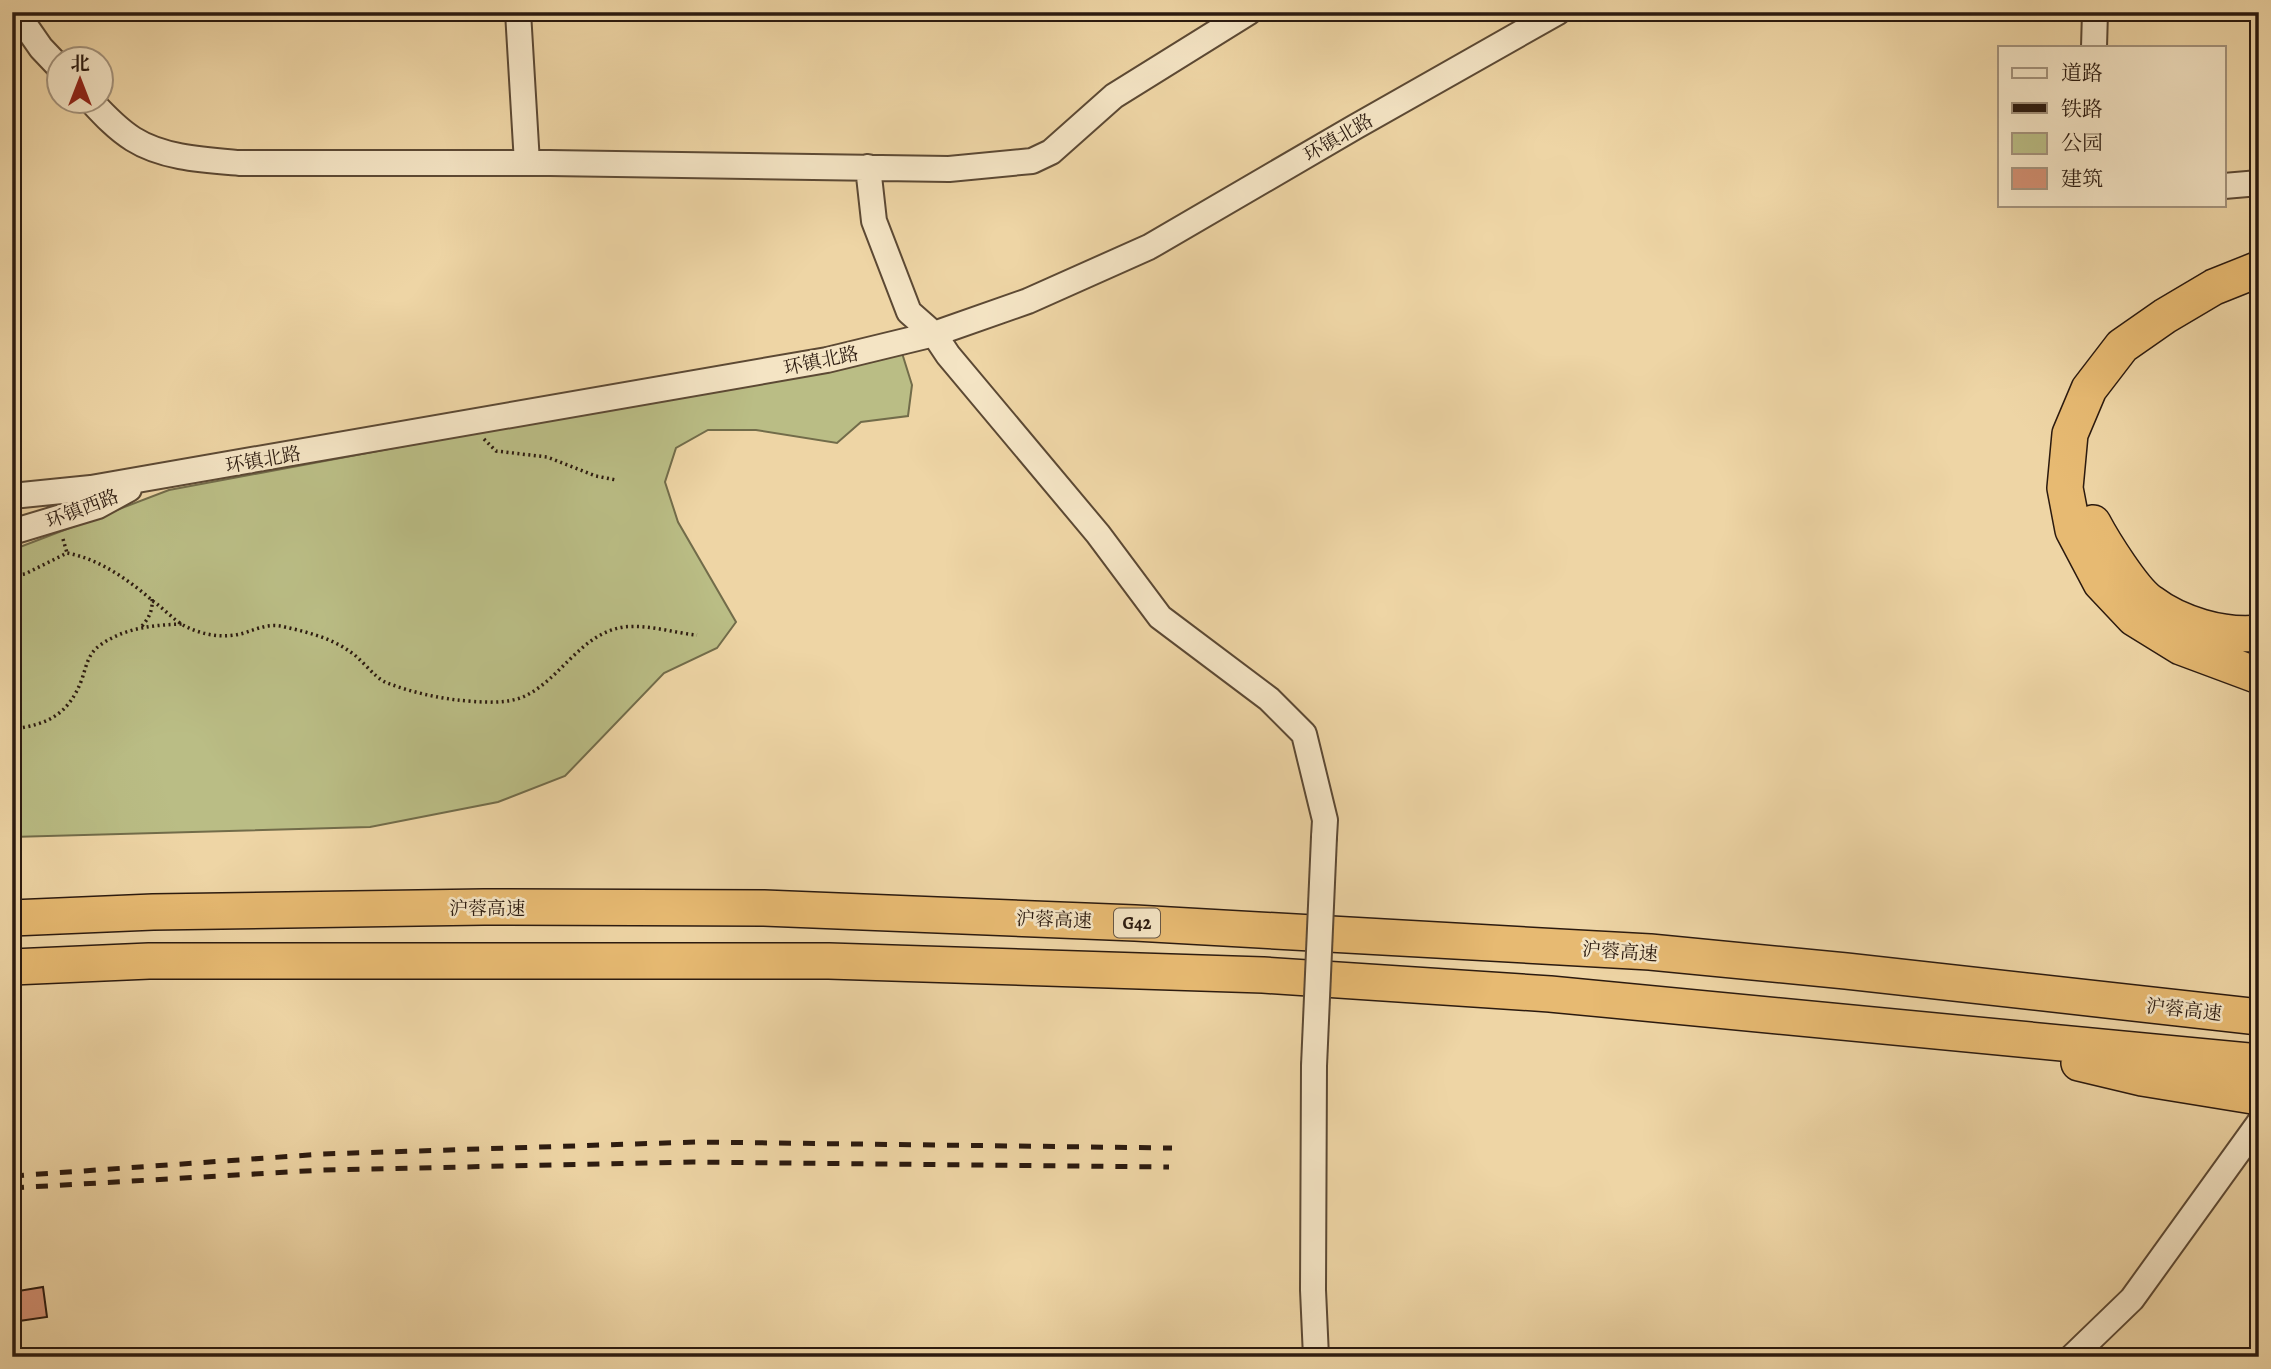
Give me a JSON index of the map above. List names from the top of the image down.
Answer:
{
  "streets": {
    "highway": ["沪蓉高速", "G42"],
    "street": ["环镇北路", "环镇西路"]
  },
  "crossings": [
    ["环镇北路", "环镇西路"]
  ],
  "legend": [
    "道路",
    "铁路",
    "公园",
    "建筑"
  ],
  "north": "top"
}
